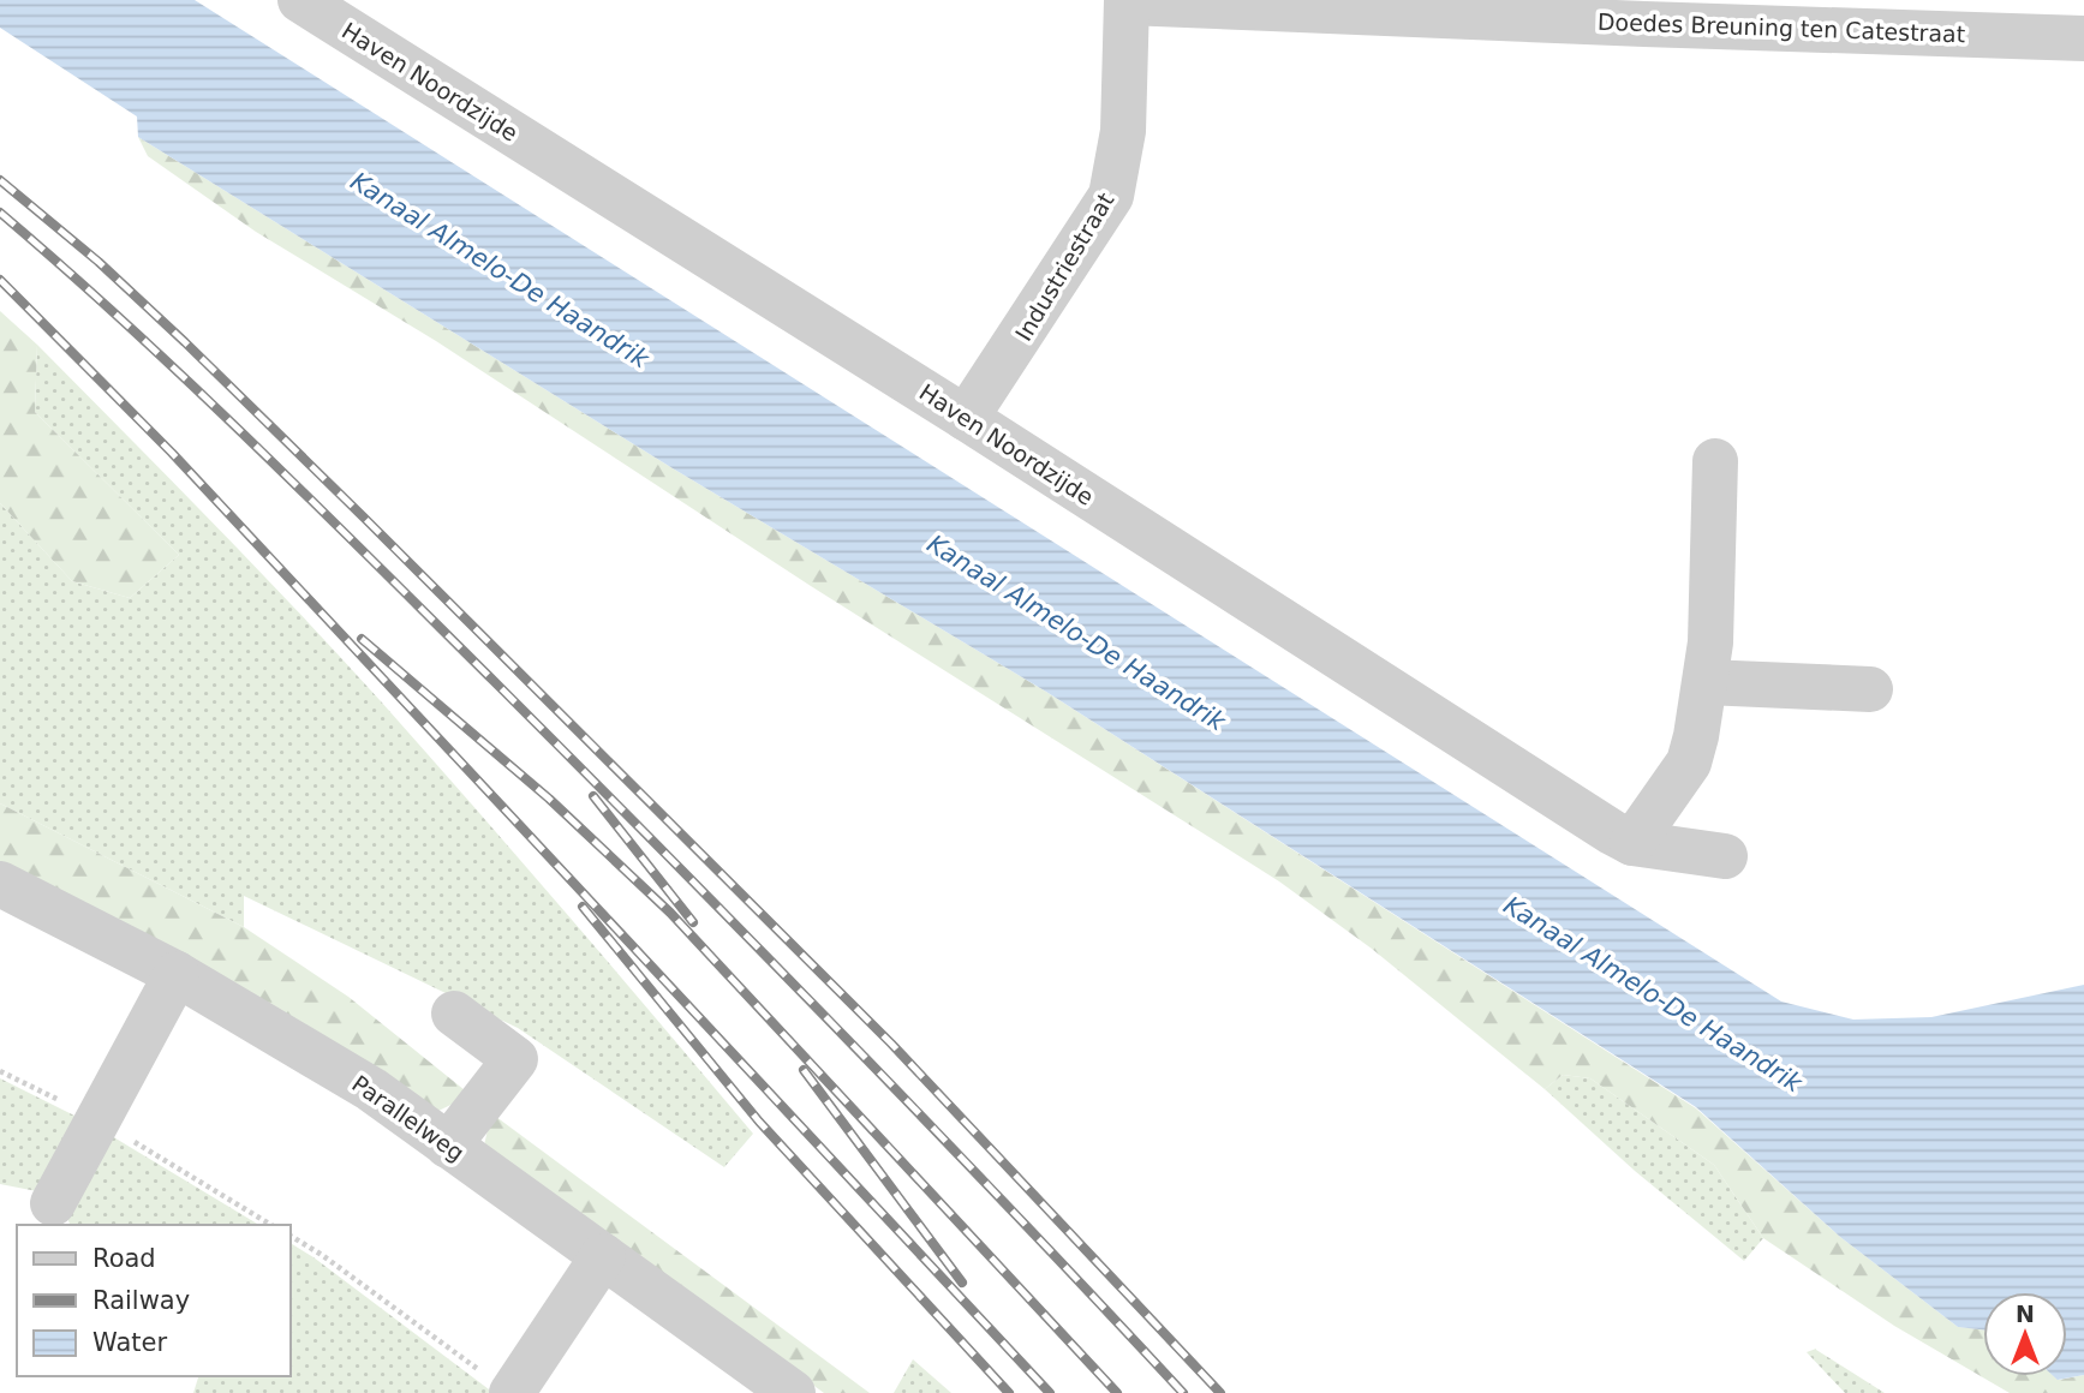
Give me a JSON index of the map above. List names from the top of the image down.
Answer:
{
  "streets": {
    "street": [
      "Doedes Breuning ten Catestraat",
      "Haven Noordzijde",
      "Industriestraat",
      "Parallelweg"
    ]
  },
  "crossings": [
    ["Doedes Breuning ten Catestraat", "Industriestraat"],
    ["Haven Noordzijde", "Industriestraat"]
  ],
  "water": ["Kanaal Almelo-De Haandrik"],
  "legend": ["Road", "Railway", "Water"],
  "north": "top"
}
